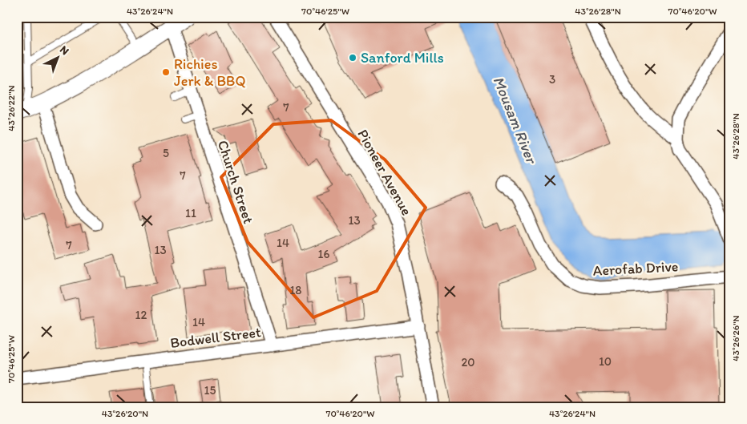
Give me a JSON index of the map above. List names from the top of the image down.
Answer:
{
  "streets": {
    "street": [
      "Pioneer Avenue",
      "Church Street",
      "Aerofab Drive",
      "Bodwell Street"
    ]
  },
  "crossings": [
    ["Pioneer Avenue", "Bodwell Street"],
    ["Church Street", "Bodwell Street"]
  ],
  "water": ["Mousam River"],
  "places": ["Sanford Mills", "Richies Jerk & BBQ"],
  "house_numbers": [
    "3",
    "7",
    "5",
    "7",
    "11",
    "13",
    "14",
    "7",
    "13",
    "16",
    "18",
    "12",
    "14",
    "10",
    "20",
    "15"
  ],
  "north": "top right",
  "coordinates": [
    "43°26'24\"N",
    "70°46'25\"W",
    "43°26'28\"N",
    "70°46'20\"W",
    "43°26'22\"N",
    "43°26'26\"N",
    "43°26'20\"N"
  ]
}
